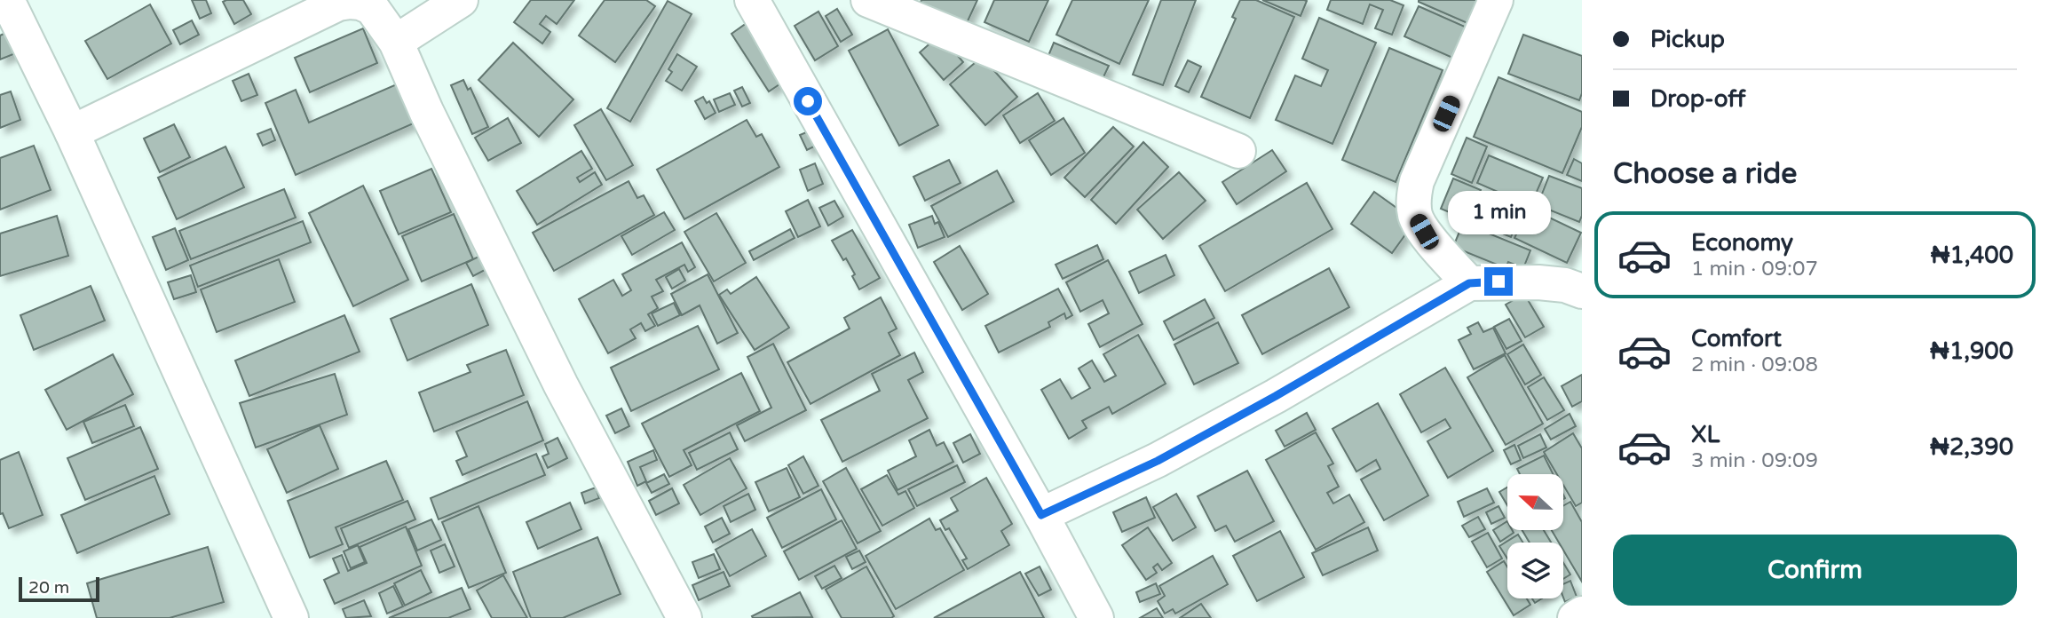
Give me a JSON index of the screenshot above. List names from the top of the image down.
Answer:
{
  "scale_bar": "20 m",
  "north": "left",
  "page": {
    "banner": ["Pickup", "Drop-off"],
    "heading": "Choose a ride",
    "bubble": "1 min",
    "list": [
      {
        "name": "Economy",
        "note": "1 min · 09:07",
        "value": "₦1,400"
      },
      {
        "name": "Comfort",
        "note": "2 min · 09:08",
        "value": "₦1,900"
      },
      {
        "name": "XL",
        "note": "3 min · 09:09",
        "value": "₦2,390"
      }
    ],
    "buttons": "Confirm",
    "scale": "20 m"
  }
}
